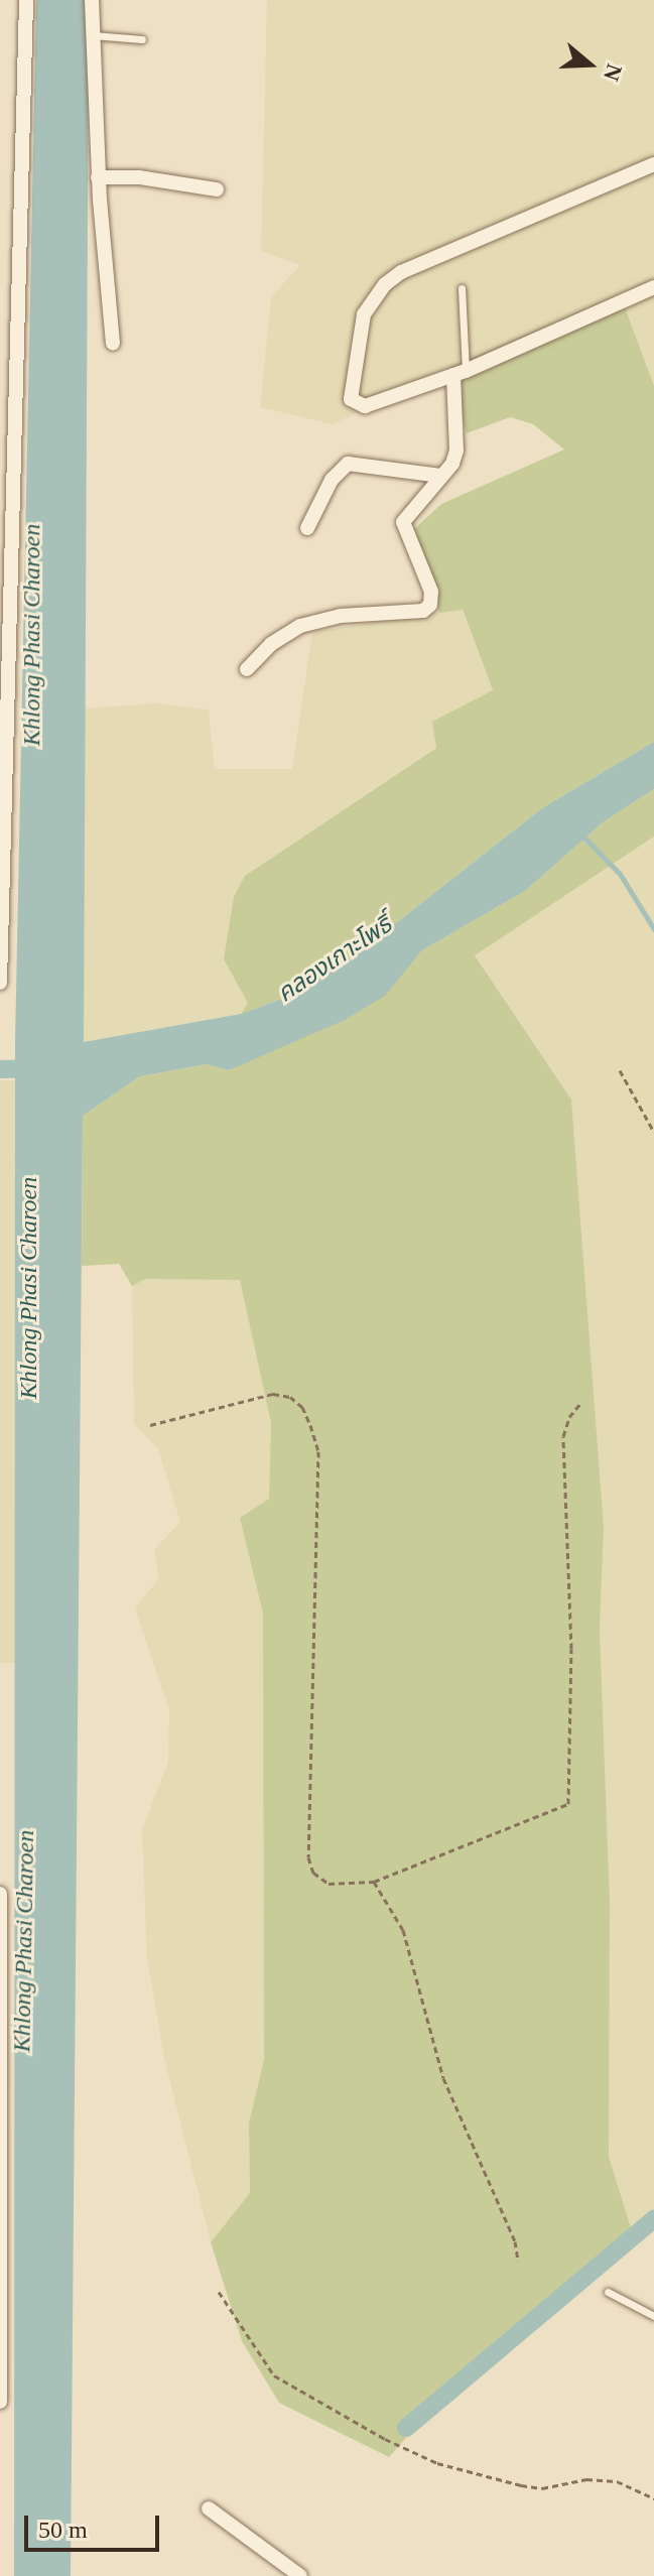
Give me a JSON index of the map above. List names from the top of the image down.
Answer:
{
  "water": ["Khlong Phasi Charoen", "คลองเกาะโพธิ์"],
  "scale_bar": "50 m",
  "north": "right"
}
